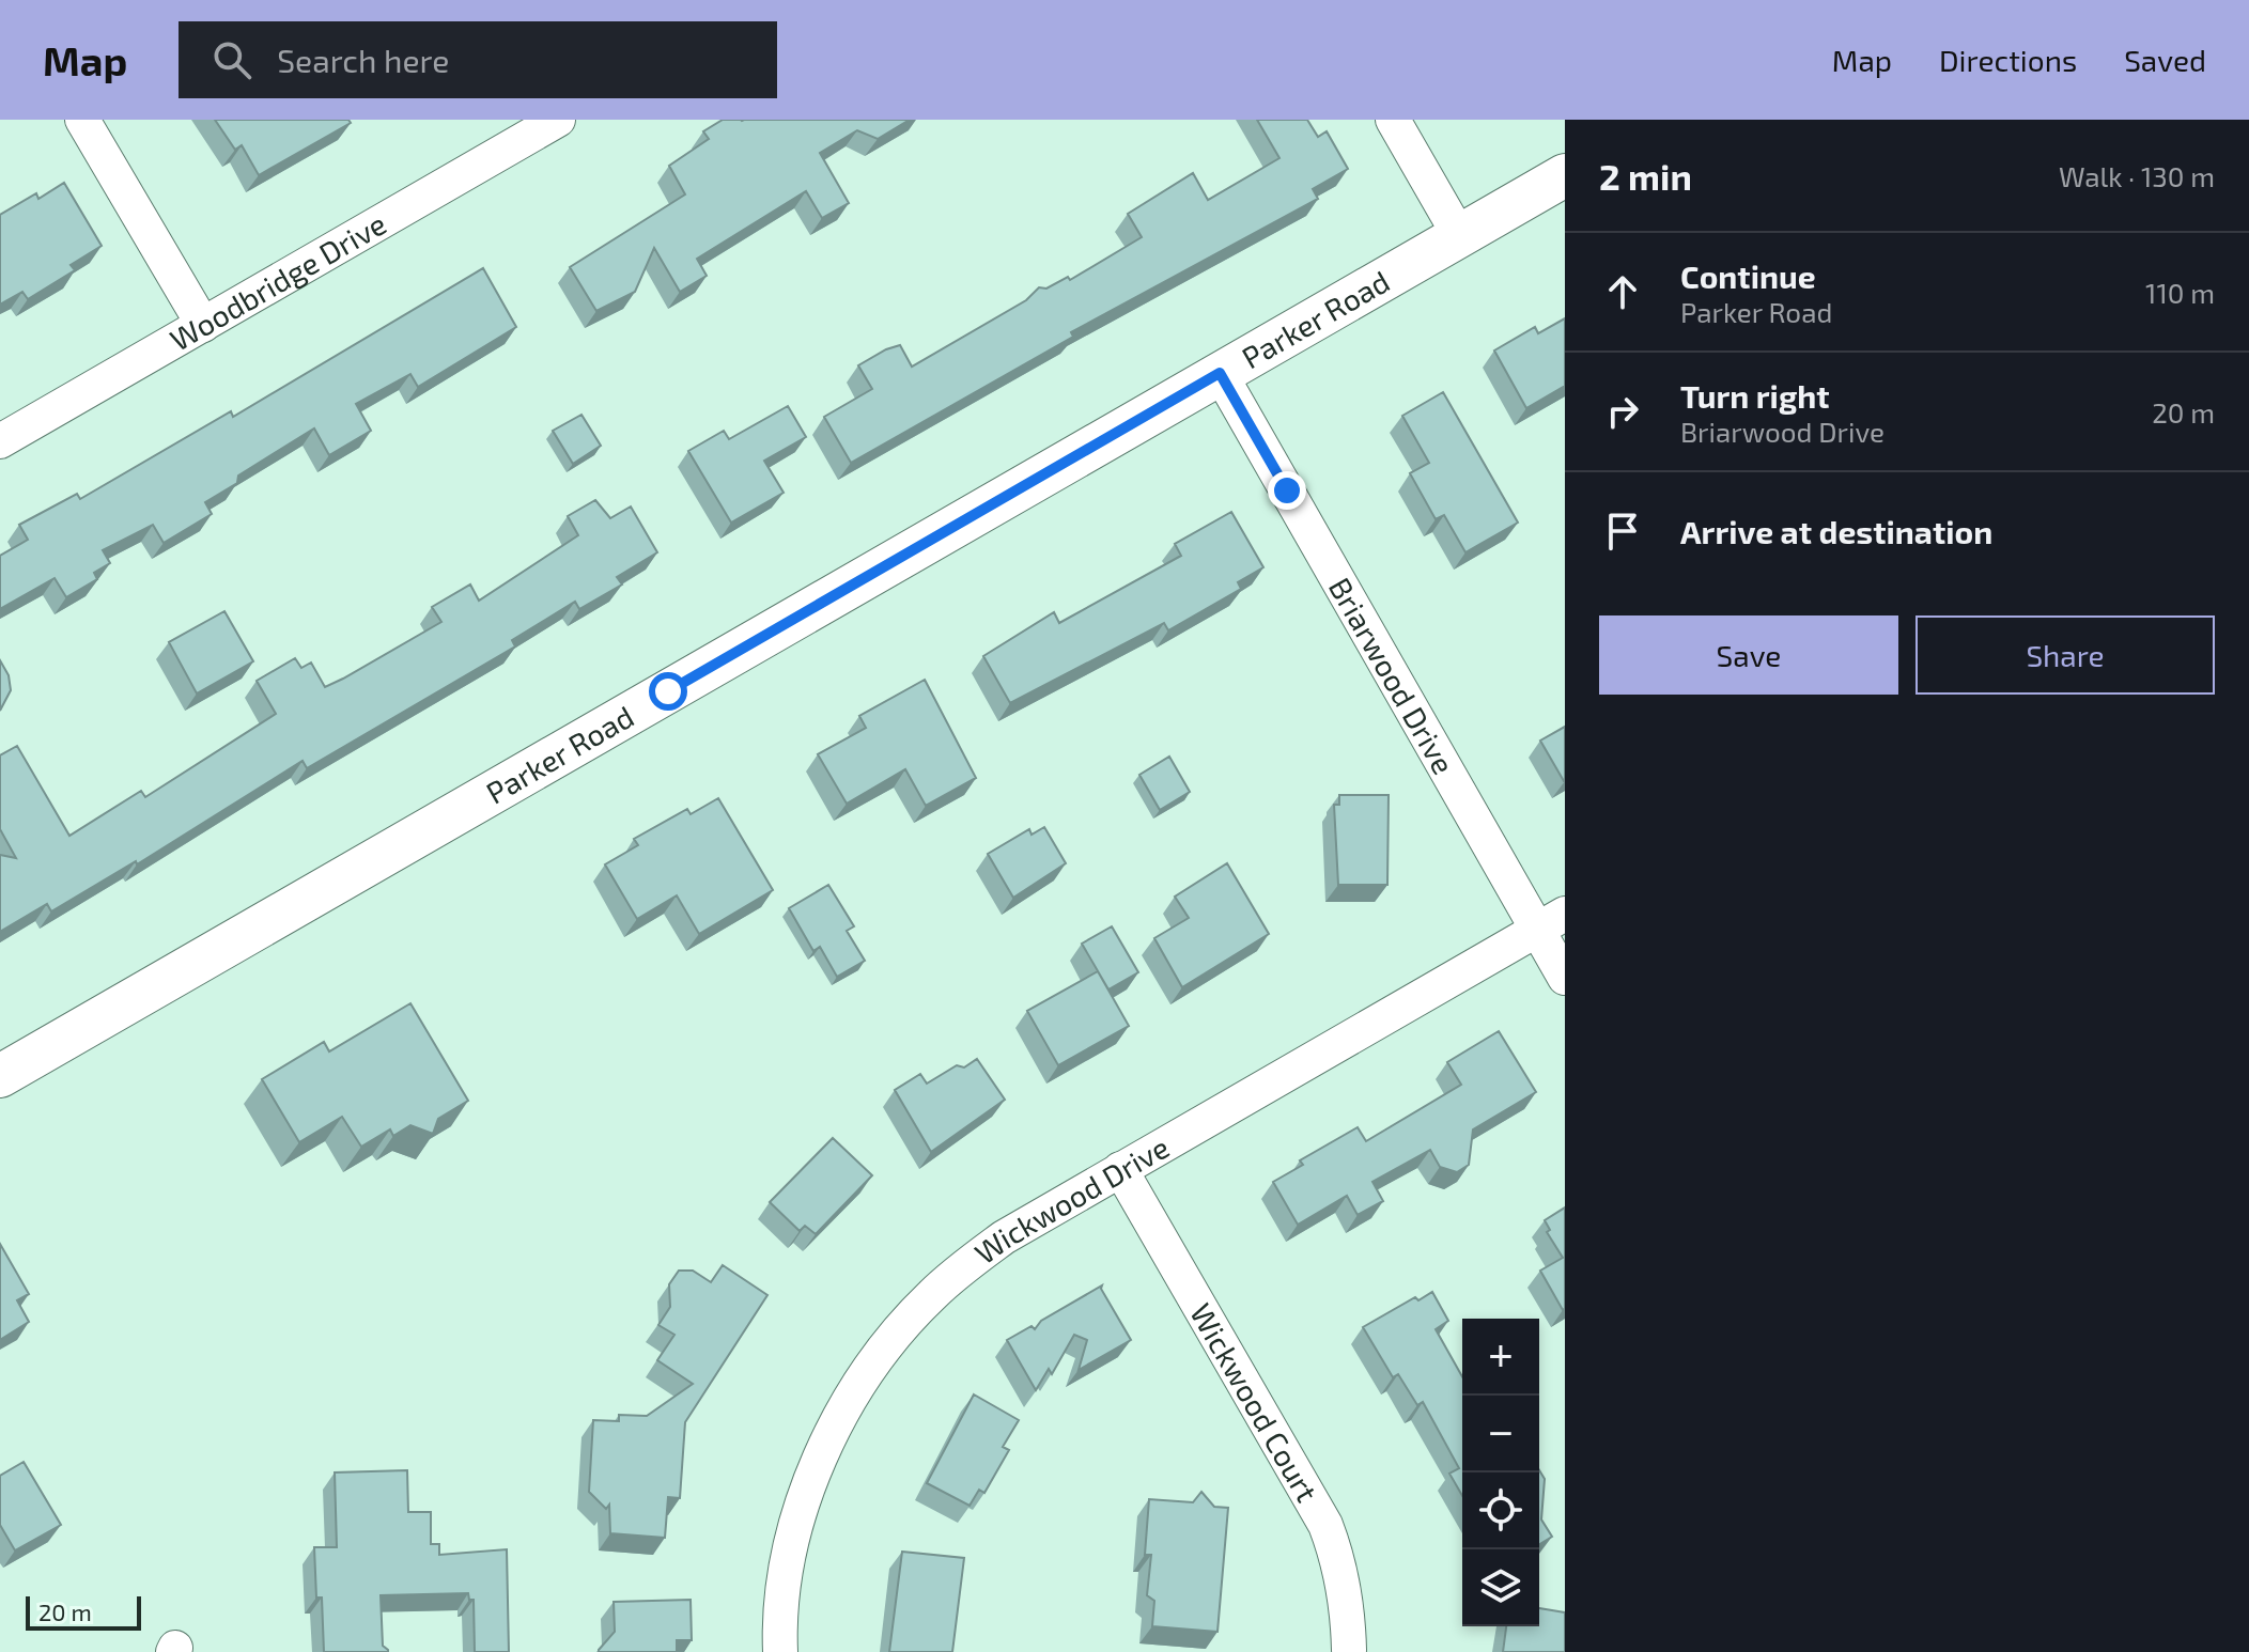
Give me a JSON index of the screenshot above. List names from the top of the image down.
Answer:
{
  "streets": {
    "street": [
      "Woodbridge Drive",
      "Parker Road",
      "Briarwood Drive",
      "Wickwood Drive",
      "Wickwood Court"
    ]
  },
  "crossings": [
    ["Parker Road", "Briarwood Drive"],
    ["Briarwood Drive", "Wickwood Drive"],
    ["Wickwood Drive", "Wickwood Court"]
  ],
  "scale_bar": "20 m",
  "page": {
    "header": "Map",
    "search": "Search here",
    "nav": ["Map", "Directions", "Saved"],
    "heading": ["2 min", "Walk · 130 m"],
    "list": [
      ["Continue", "Parker Road", "110 m"],
      ["Turn right", "Briarwood Drive", "20 m"],
      "Arrive at destination"
    ],
    "buttons": ["Save", "Share"],
    "map_buttons": ["+", "−"],
    "scale": "20 m"
  }
}
